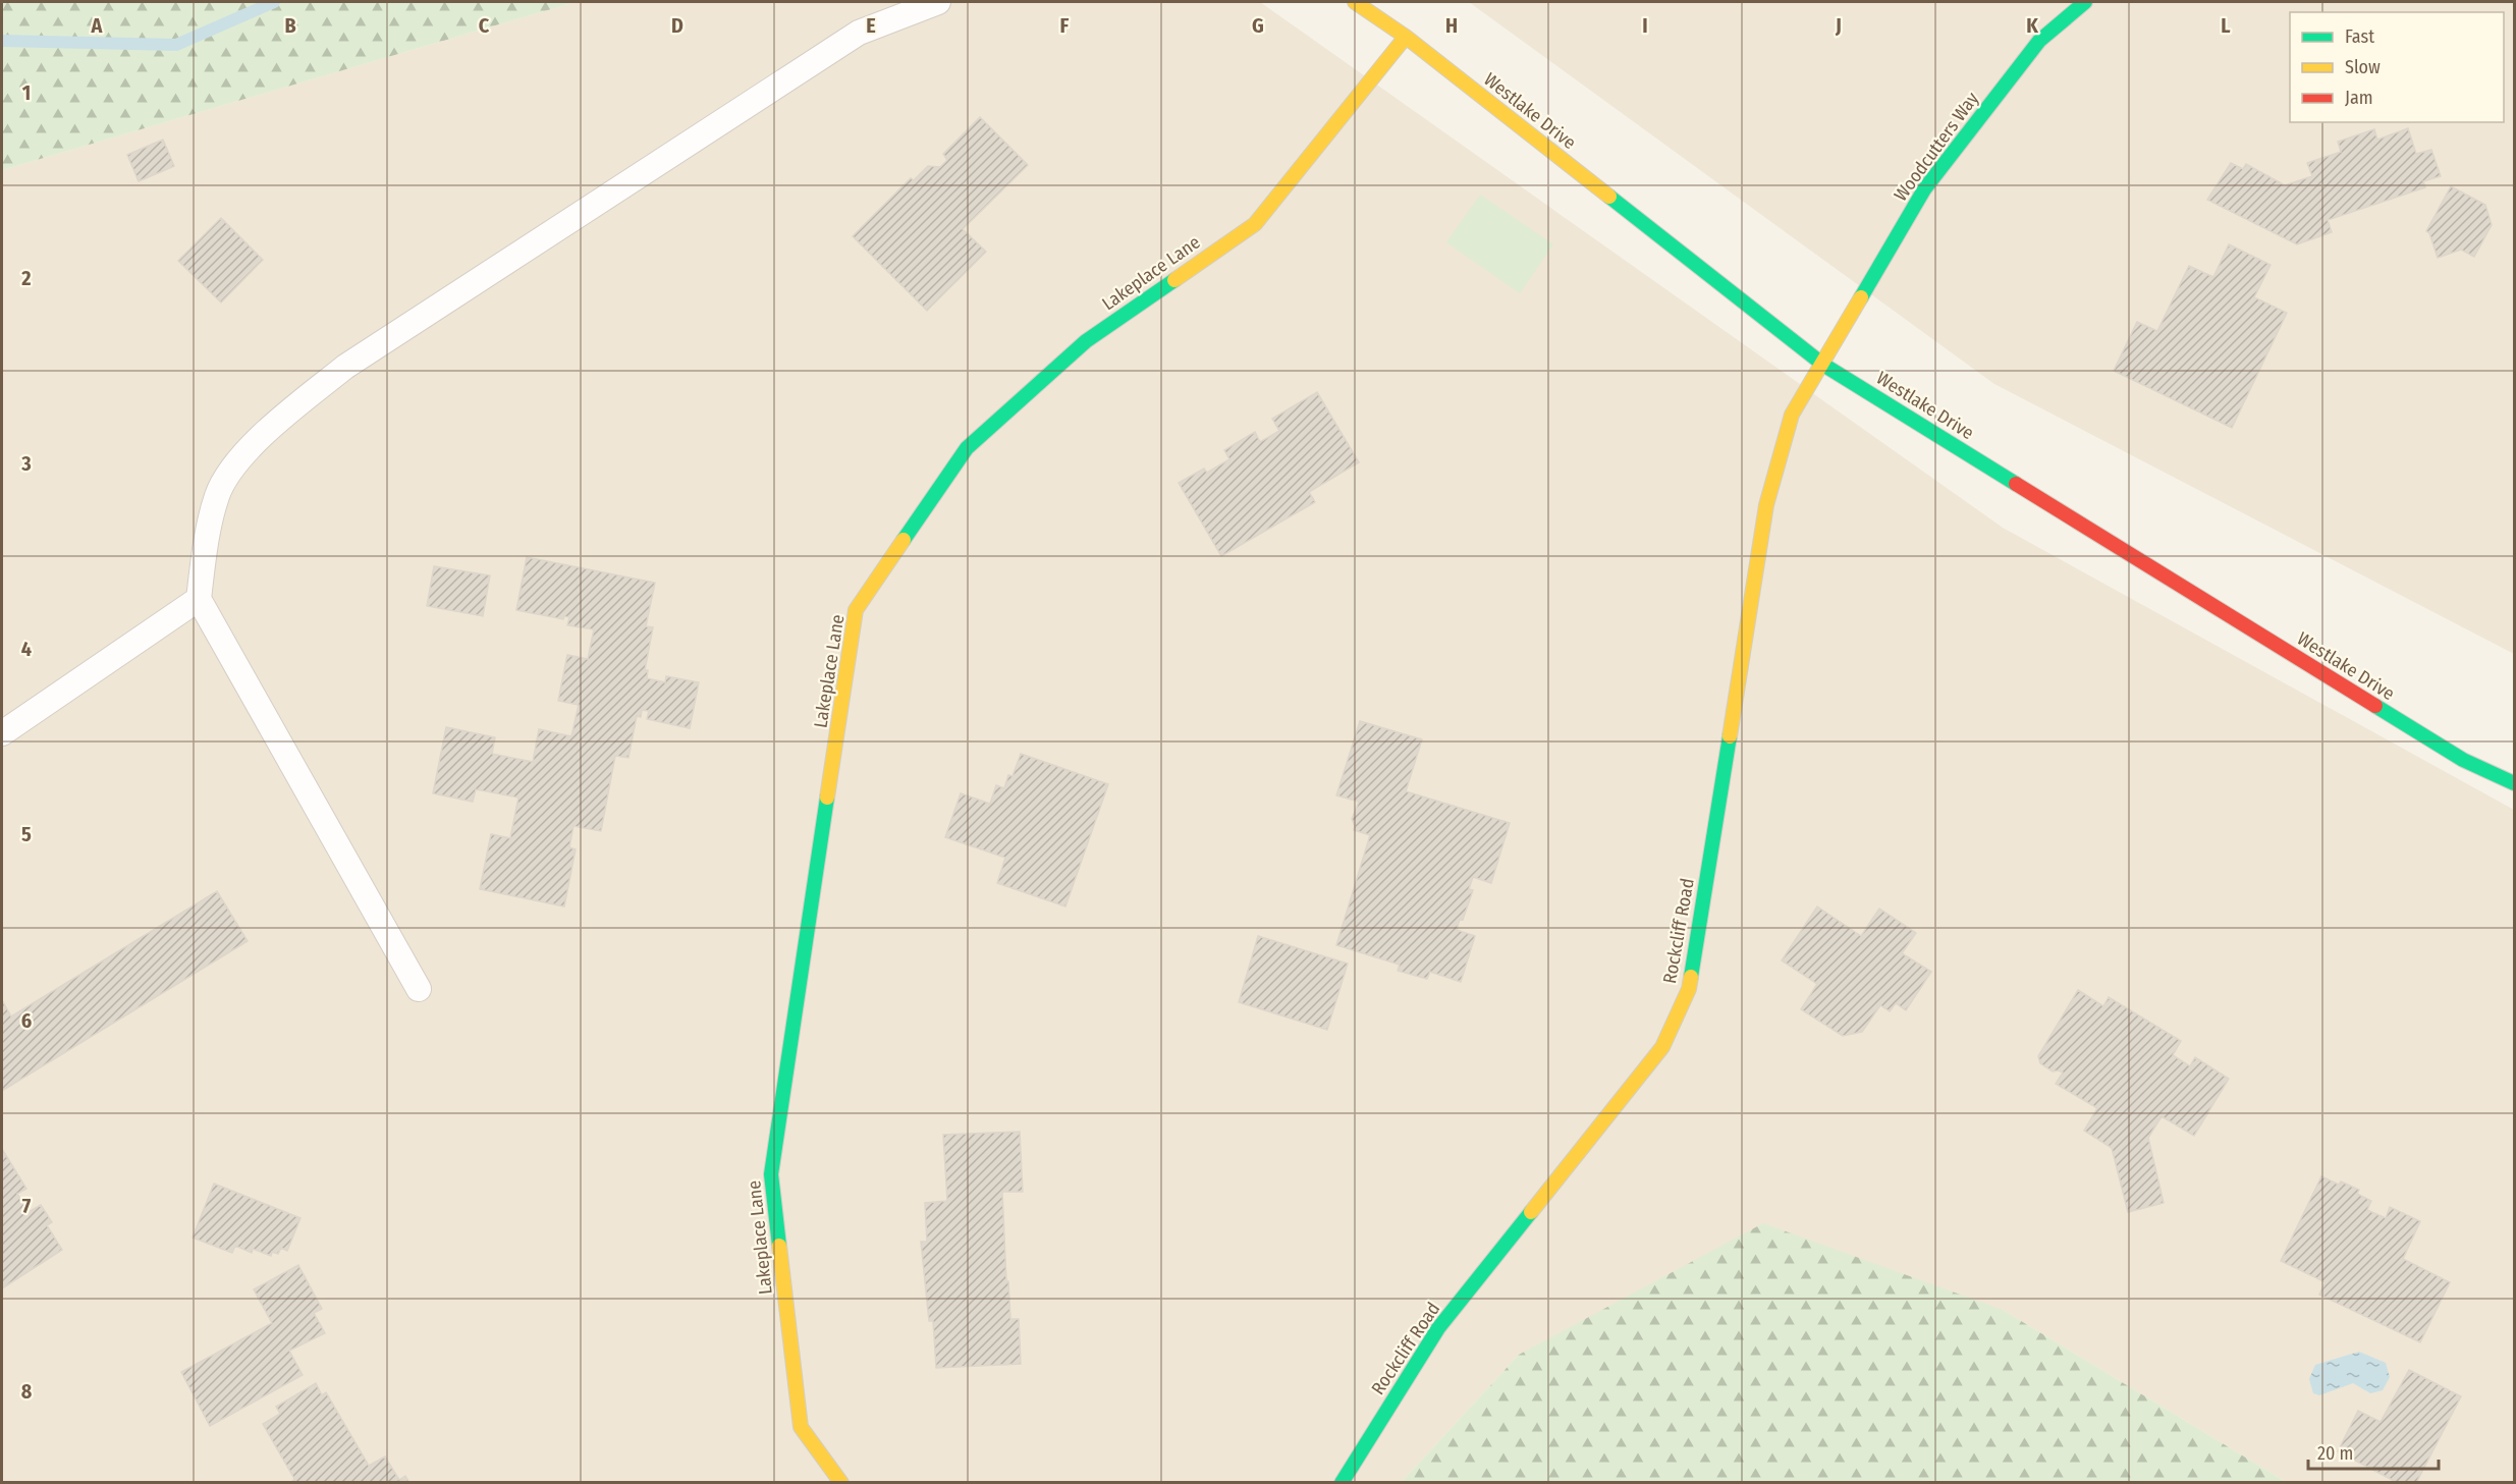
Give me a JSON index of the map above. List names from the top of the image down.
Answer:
{
  "streets": {
    "street": [
      "Westlake Drive",
      "Woodcutters Way",
      "Lakeplace Lane",
      "Rockcliff Road"
    ]
  },
  "crossings": [
    ["Westlake Drive", "Woodcutters Way"],
    ["Westlake Drive", "Lakeplace Lane"],
    ["Westlake Drive", "Rockcliff Road"],
    ["Woodcutters Way", "Rockcliff Road"]
  ],
  "legend": ["Fast", "Slow", "Jam"],
  "scale_bar": "20 m",
  "grid": {
    "columns": [
      "A",
      "B",
      "C",
      "D",
      "E",
      "F",
      "G",
      "H",
      "I",
      "J",
      "K",
      "L"
    ],
    "rows": [
      "1",
      "2",
      "3",
      "4",
      "5",
      "6",
      "7",
      "8"
    ]
  }
}
